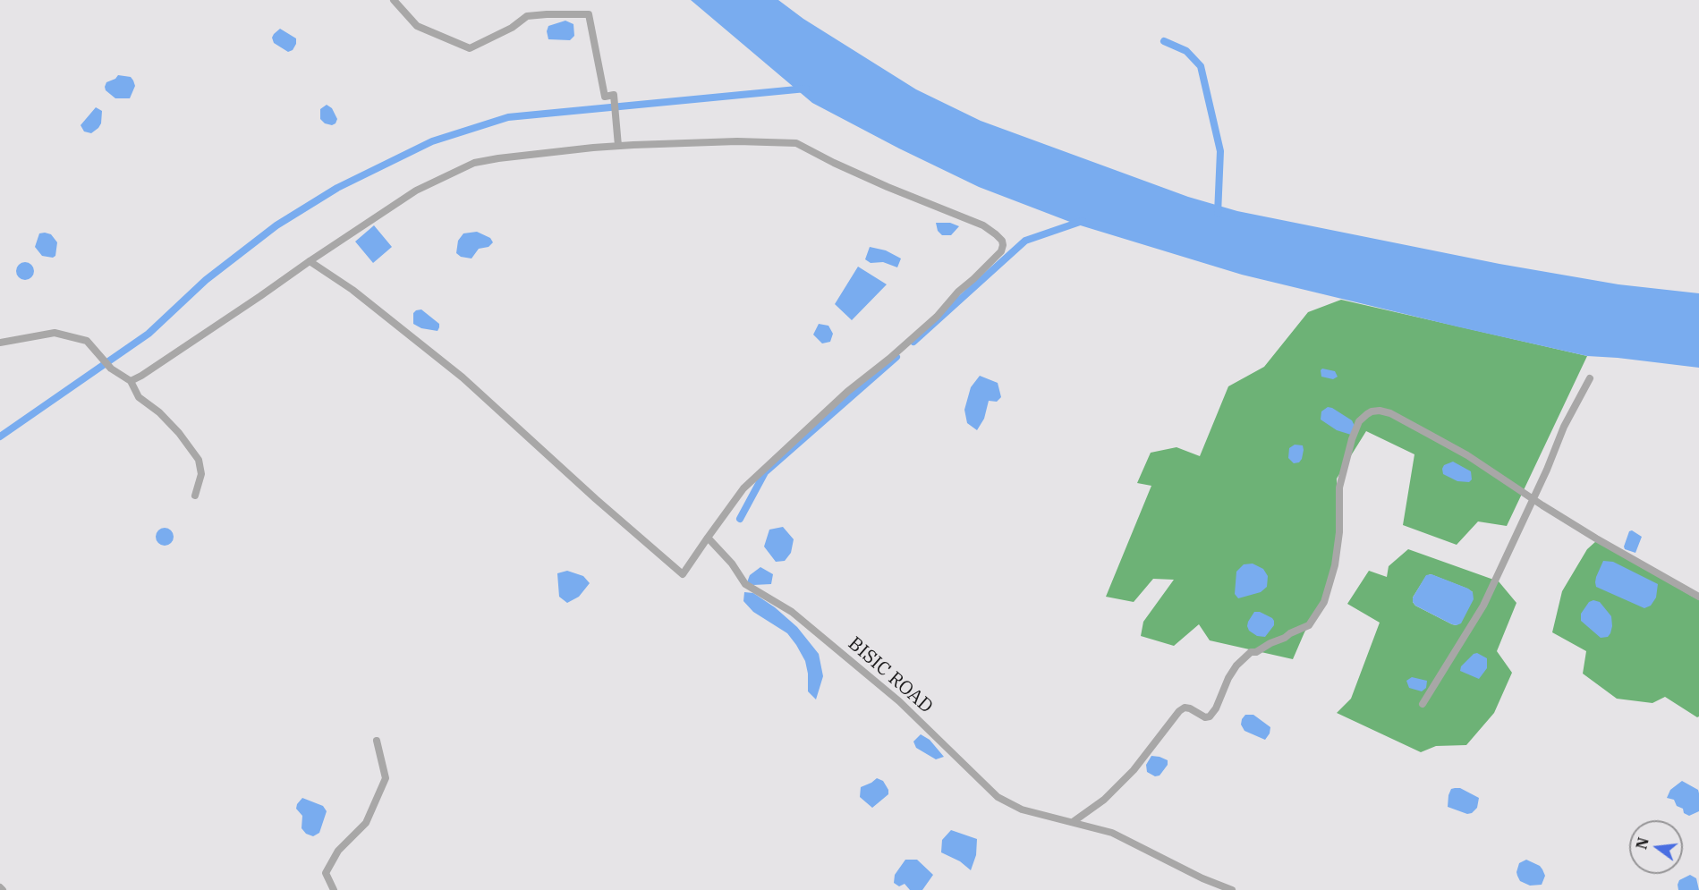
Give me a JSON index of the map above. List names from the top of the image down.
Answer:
{
  "streets": {
    "street": ["BISIC ROAD"]
  },
  "north": "left"
}
